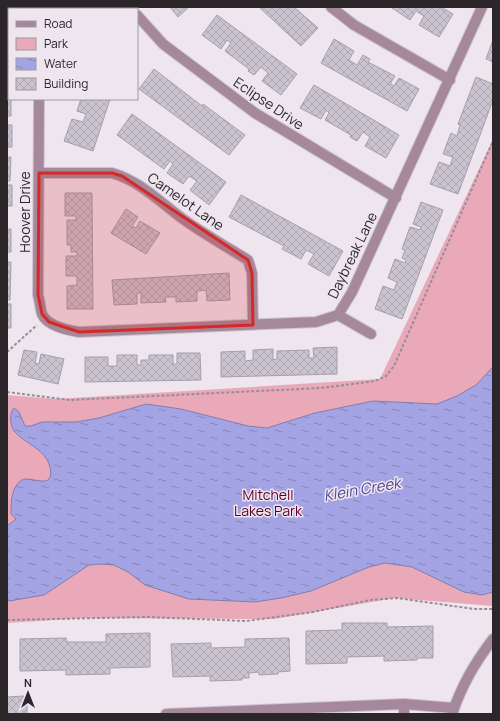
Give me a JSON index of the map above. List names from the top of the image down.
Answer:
{
  "streets": {
    "street": [
      "Eclipse Drive",
      "Camelot Lane",
      "Hoover Drive",
      "Daybreak Lane"
    ]
  },
  "crossings": [
    ["Eclipse Drive", "Daybreak Lane"],
    ["Camelot Lane", "Hoover Drive"],
    ["Camelot Lane", "Daybreak Lane"],
    ["Hoover Drive", "Daybreak Lane"]
  ],
  "water": ["Klein Creek"],
  "parks": ["Mitchell Lakes Park"],
  "legend": [
    "Road",
    "Park",
    "Water",
    "Building"
  ],
  "north": "top"
}
